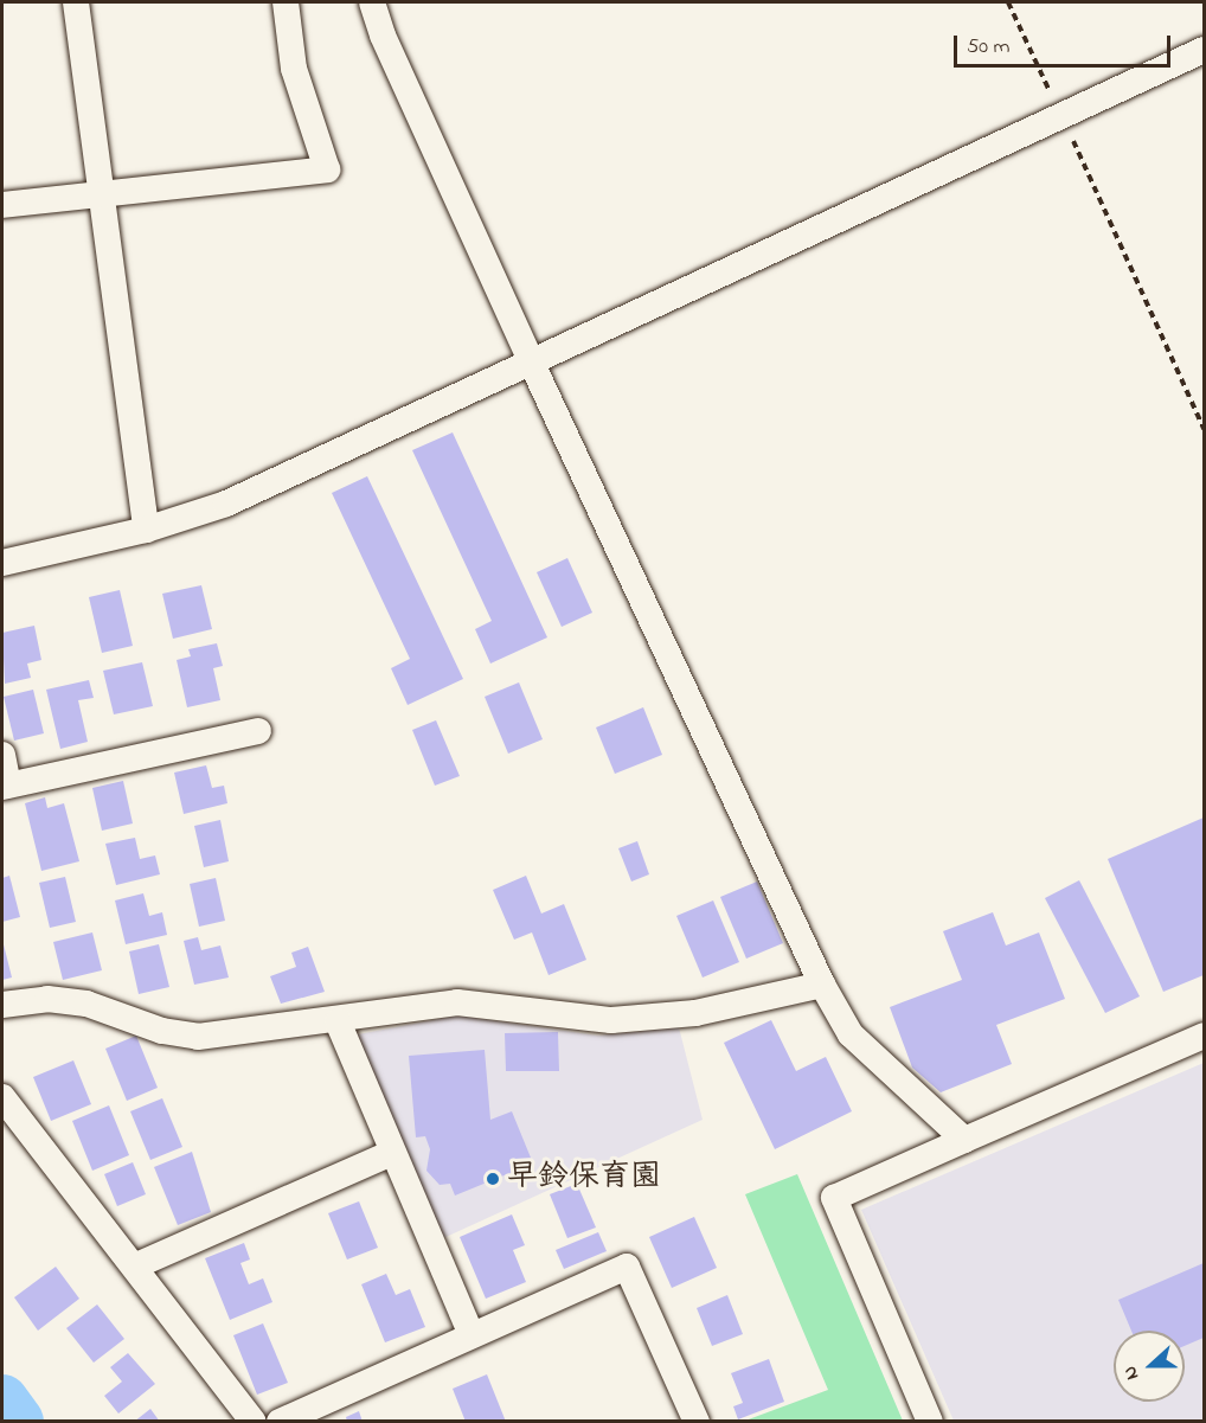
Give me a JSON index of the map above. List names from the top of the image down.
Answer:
{
  "places": ["早鈴保育園"],
  "scale_bar": "50 m",
  "north": "left"
}
